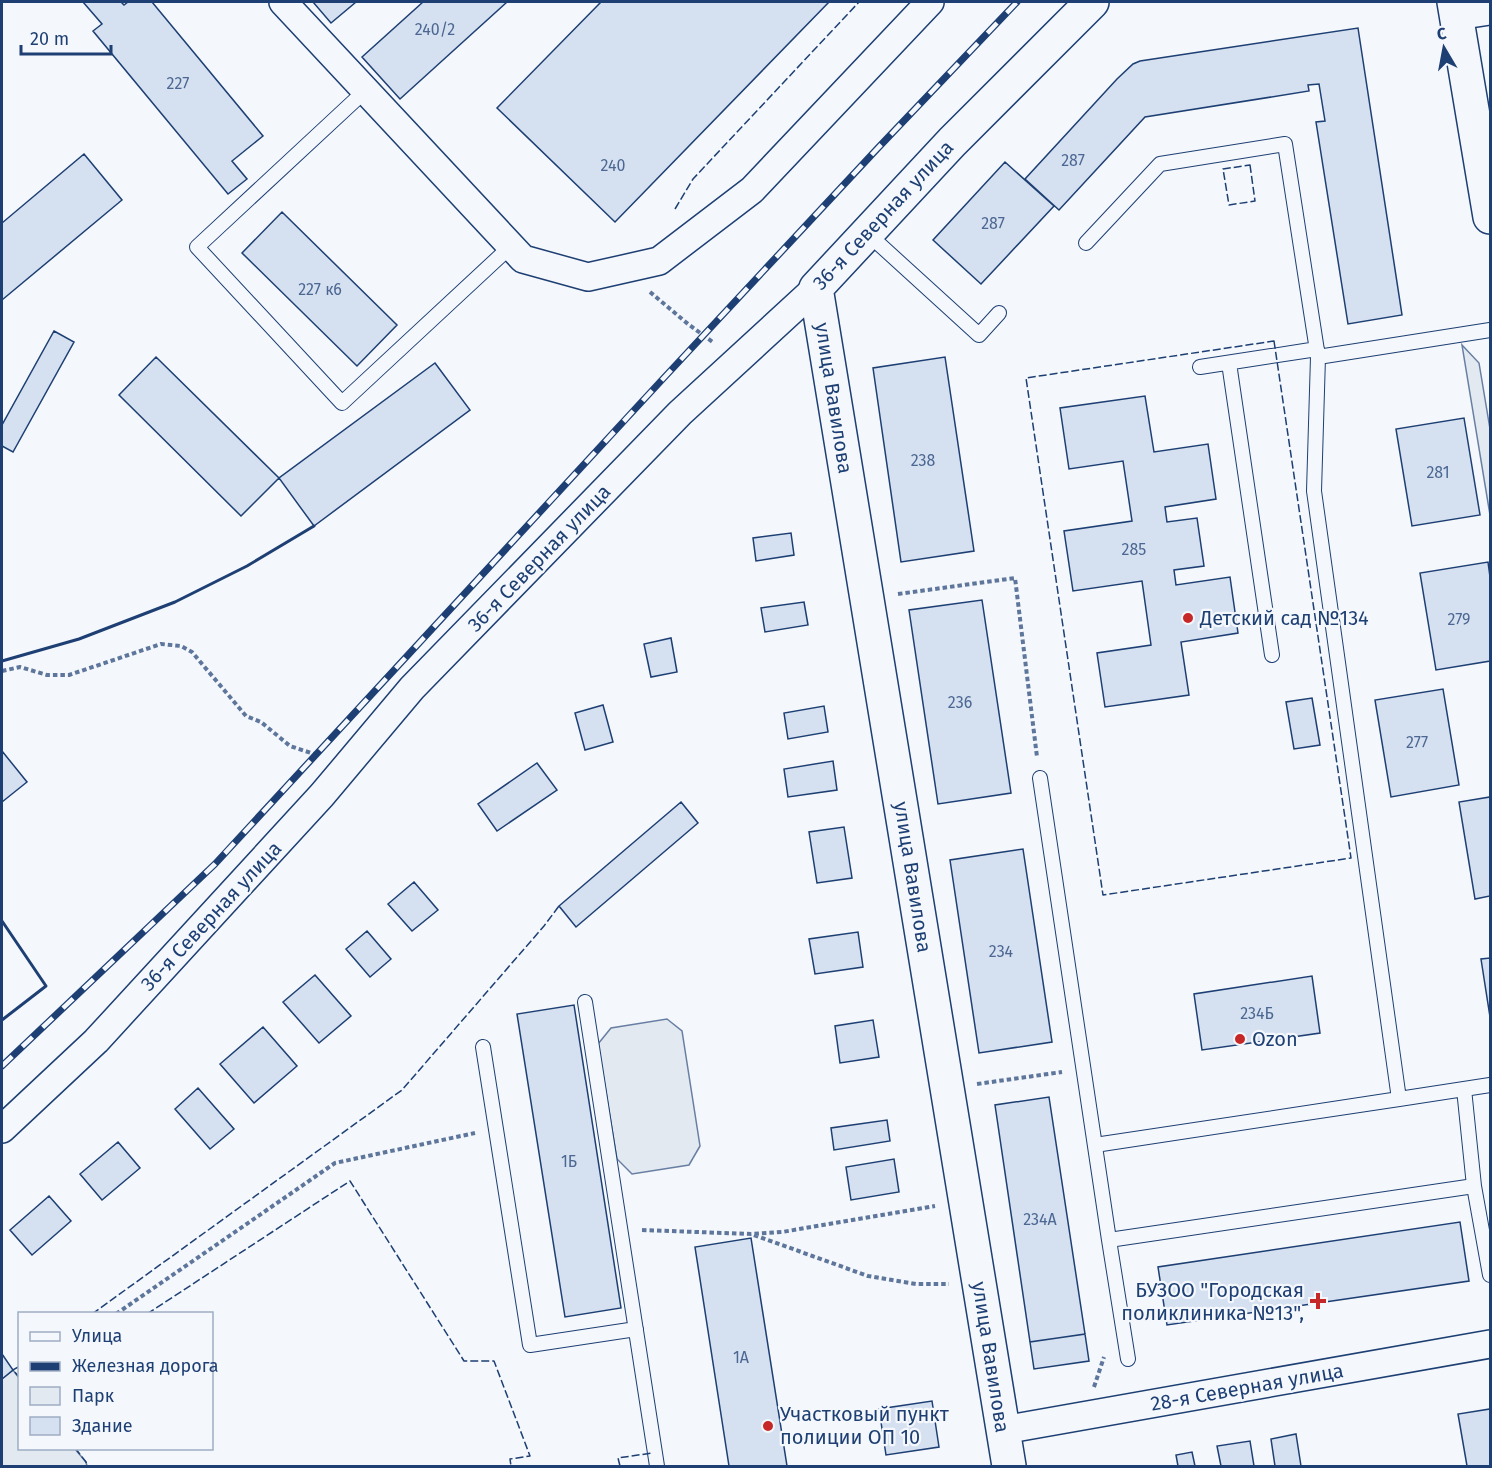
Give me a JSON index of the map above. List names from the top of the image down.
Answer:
{
  "streets": {
    "street": ["36-я Северная улица", "улица Вавилова", "28-я Северная улица"]
  },
  "crossings": [
    ["36-я Северная улица", "улица Вавилова"],
    ["улица Вавилова", "28-я Северная улица"]
  ],
  "places": {
    "other": ["Детский сад №134", "Ozon", "Участковый пункт полиции ОП 10"],
    "health": ["БУЗОО \"Городская поликлиника №13\","]
  },
  "house_numbers": [
    "240/2",
    "227",
    "287",
    "240",
    "287",
    "227 к6",
    "238",
    "281",
    "285",
    "279",
    "236",
    "277",
    "234",
    "234Б",
    "1Б",
    "234А",
    "1А"
  ],
  "legend": [
    "Улица",
    "Железная дорога",
    "Парк",
    "Здание"
  ],
  "scale_bar": "20 m",
  "north": "top"
}
